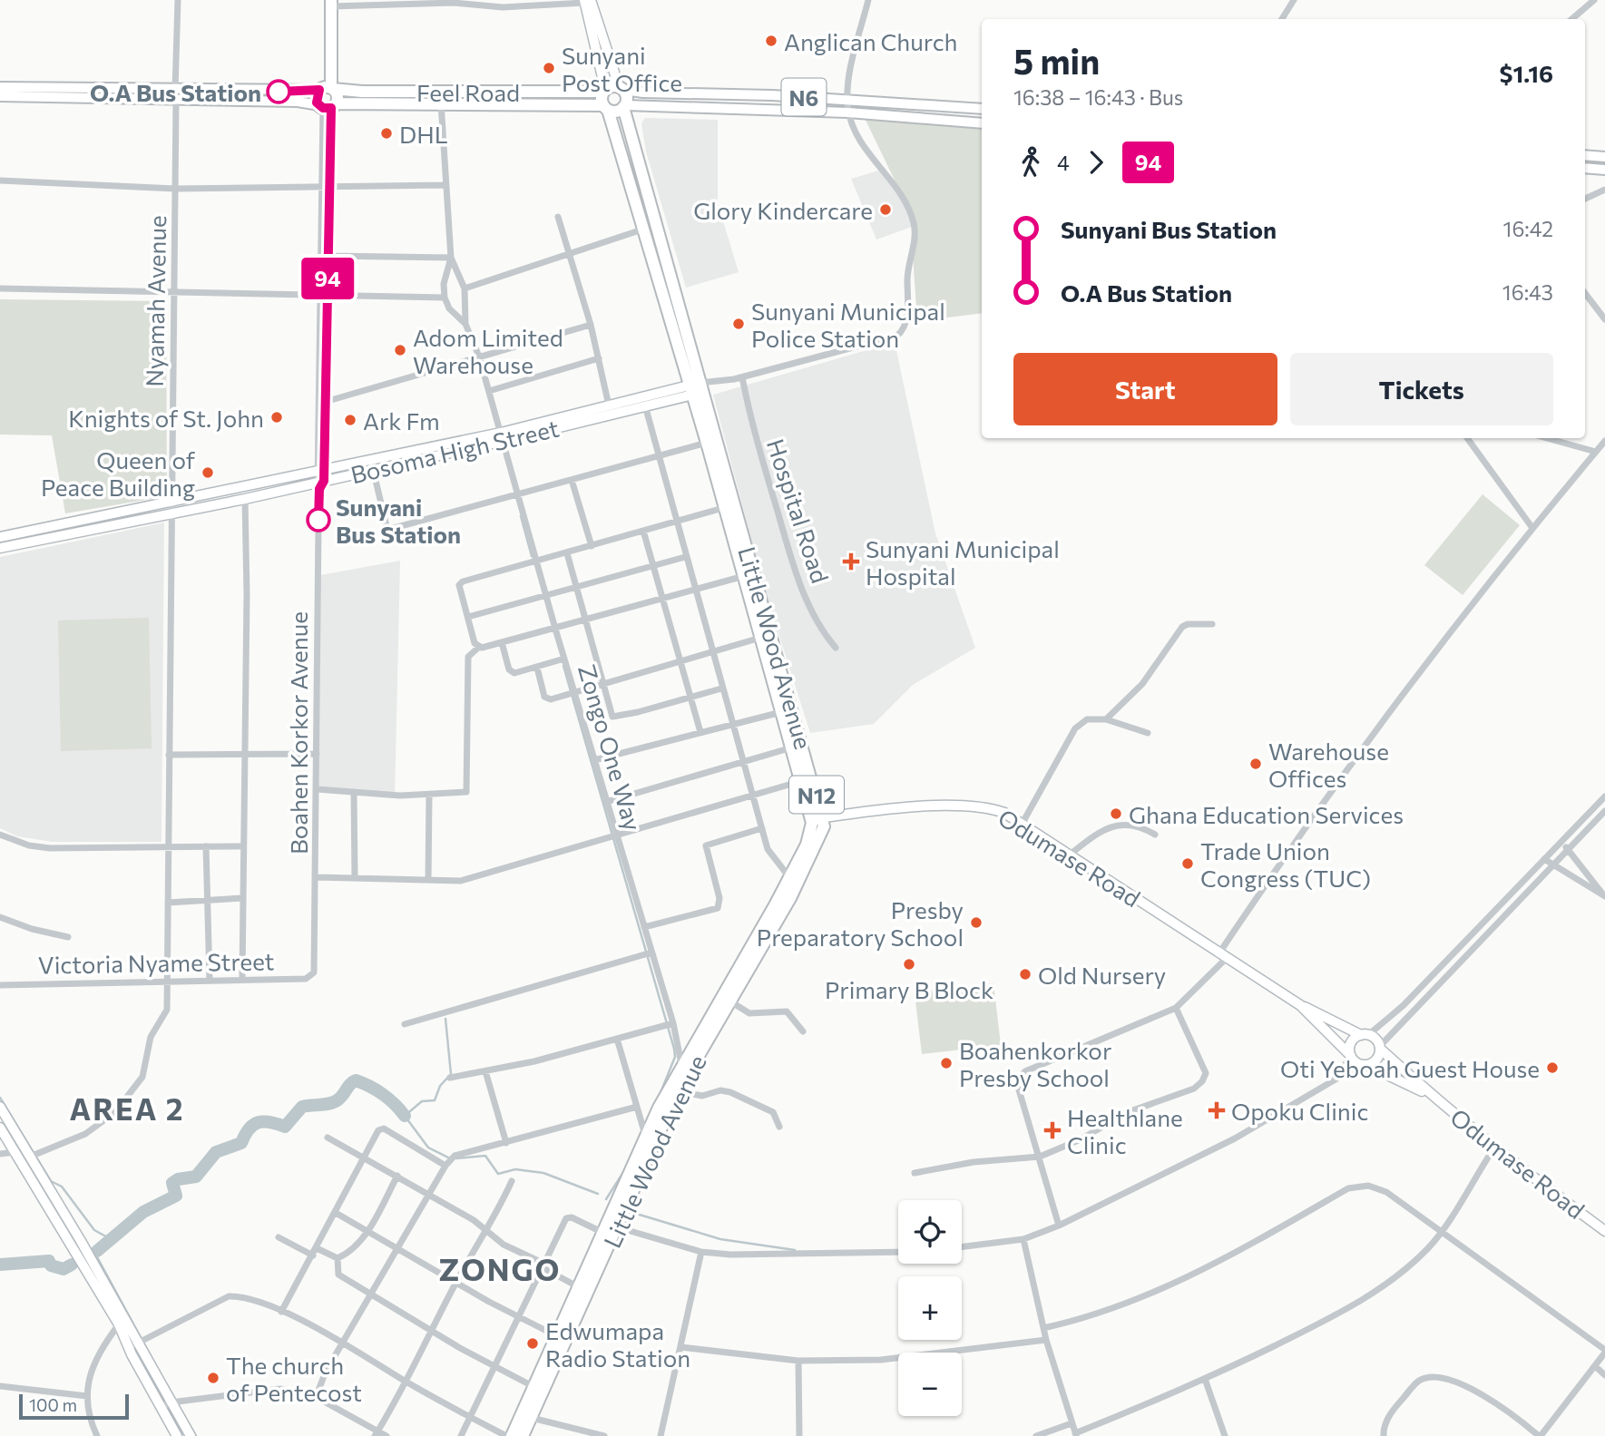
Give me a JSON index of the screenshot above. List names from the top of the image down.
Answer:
{
  "streets": {
    "highway": [
      "Feel Road",
      "N6",
      "Little Wood Avenue",
      "N12"
    ],
    "street": [
      "Nyamah Avenue",
      "Bosoma High Street",
      "Hospital Road",
      "Boahen Korkor Avenue",
      "Zongo One Way",
      "Odumase Road",
      "Victoria Nyame Street"
    ]
  },
  "crossings": [
    ["Feel Road", "N6"],
    ["Feel Road", "Little Wood Avenue"],
    ["Feel Road", "Boahen Korkor Avenue"],
    ["N6", "Nyamah Avenue"],
    ["N6", "Bosoma High Street"],
    ["N6", "Little Wood Avenue"],
    ["N6", "Boahen Korkor Avenue"],
    ["Nyamah Avenue", "Bosoma High Street"],
    ["Nyamah Avenue", "Victoria Nyame Street"],
    ["Bosoma High Street", "Hospital Road"],
    ["Bosoma High Street", "Little Wood Avenue"],
    ["Bosoma High Street", "Boahen Korkor Avenue"],
    ["Bosoma High Street", "Zongo One Way"],
    ["Little Wood Avenue", "Zongo One Way"],
    ["Little Wood Avenue", "Odumase Road"],
    ["Boahen Korkor Avenue", "Victoria Nyame Street"]
  ],
  "districts": ["AREA 2", "ZONGO"],
  "places": {
    "other": [
      "Anglican Church",
      "Sunyani Post Office",
      "O.A Bus Station",
      "DHL",
      "Glory Kindercare",
      "Sunyani Municipal Police Station",
      "Adom Limited Warehouse",
      "Knights of St. John",
      "Ark Fm",
      "Queen of Peace Building",
      "Sunyani Bus Station",
      "Warehouse Offices",
      "Ghana Education Services",
      "Trade Union Congress (TUC)",
      "Presby Preparatory School",
      "Primary B Block",
      "Old Nursery",
      "Boahenkorkor Presby School",
      "Oti Yeboah Guest House",
      "Edwumapa Radio Station",
      "The church of Pentecost"
    ],
    "health": ["Sunyani Municipal Hospital", "Opoku Clinic", "Healthlane Clinic"]
  },
  "lines": ["bus line 94"],
  "scale_bar": "100 m",
  "page": {
    "on_map": "94",
    "heading": ["5 min", "16:38 – 16:43 · Bus", "$1.16"],
    "legs": ["4", "94"],
    "list": [
      {
        "name": "Sunyani Bus Station",
        "value": "16:42"
      },
      {
        "name": "O.A Bus Station",
        "value": "16:43"
      }
    ],
    "buttons": ["Start", "Tickets"],
    "map_buttons": ["+", "−"],
    "scale": "100 m"
  }
}
